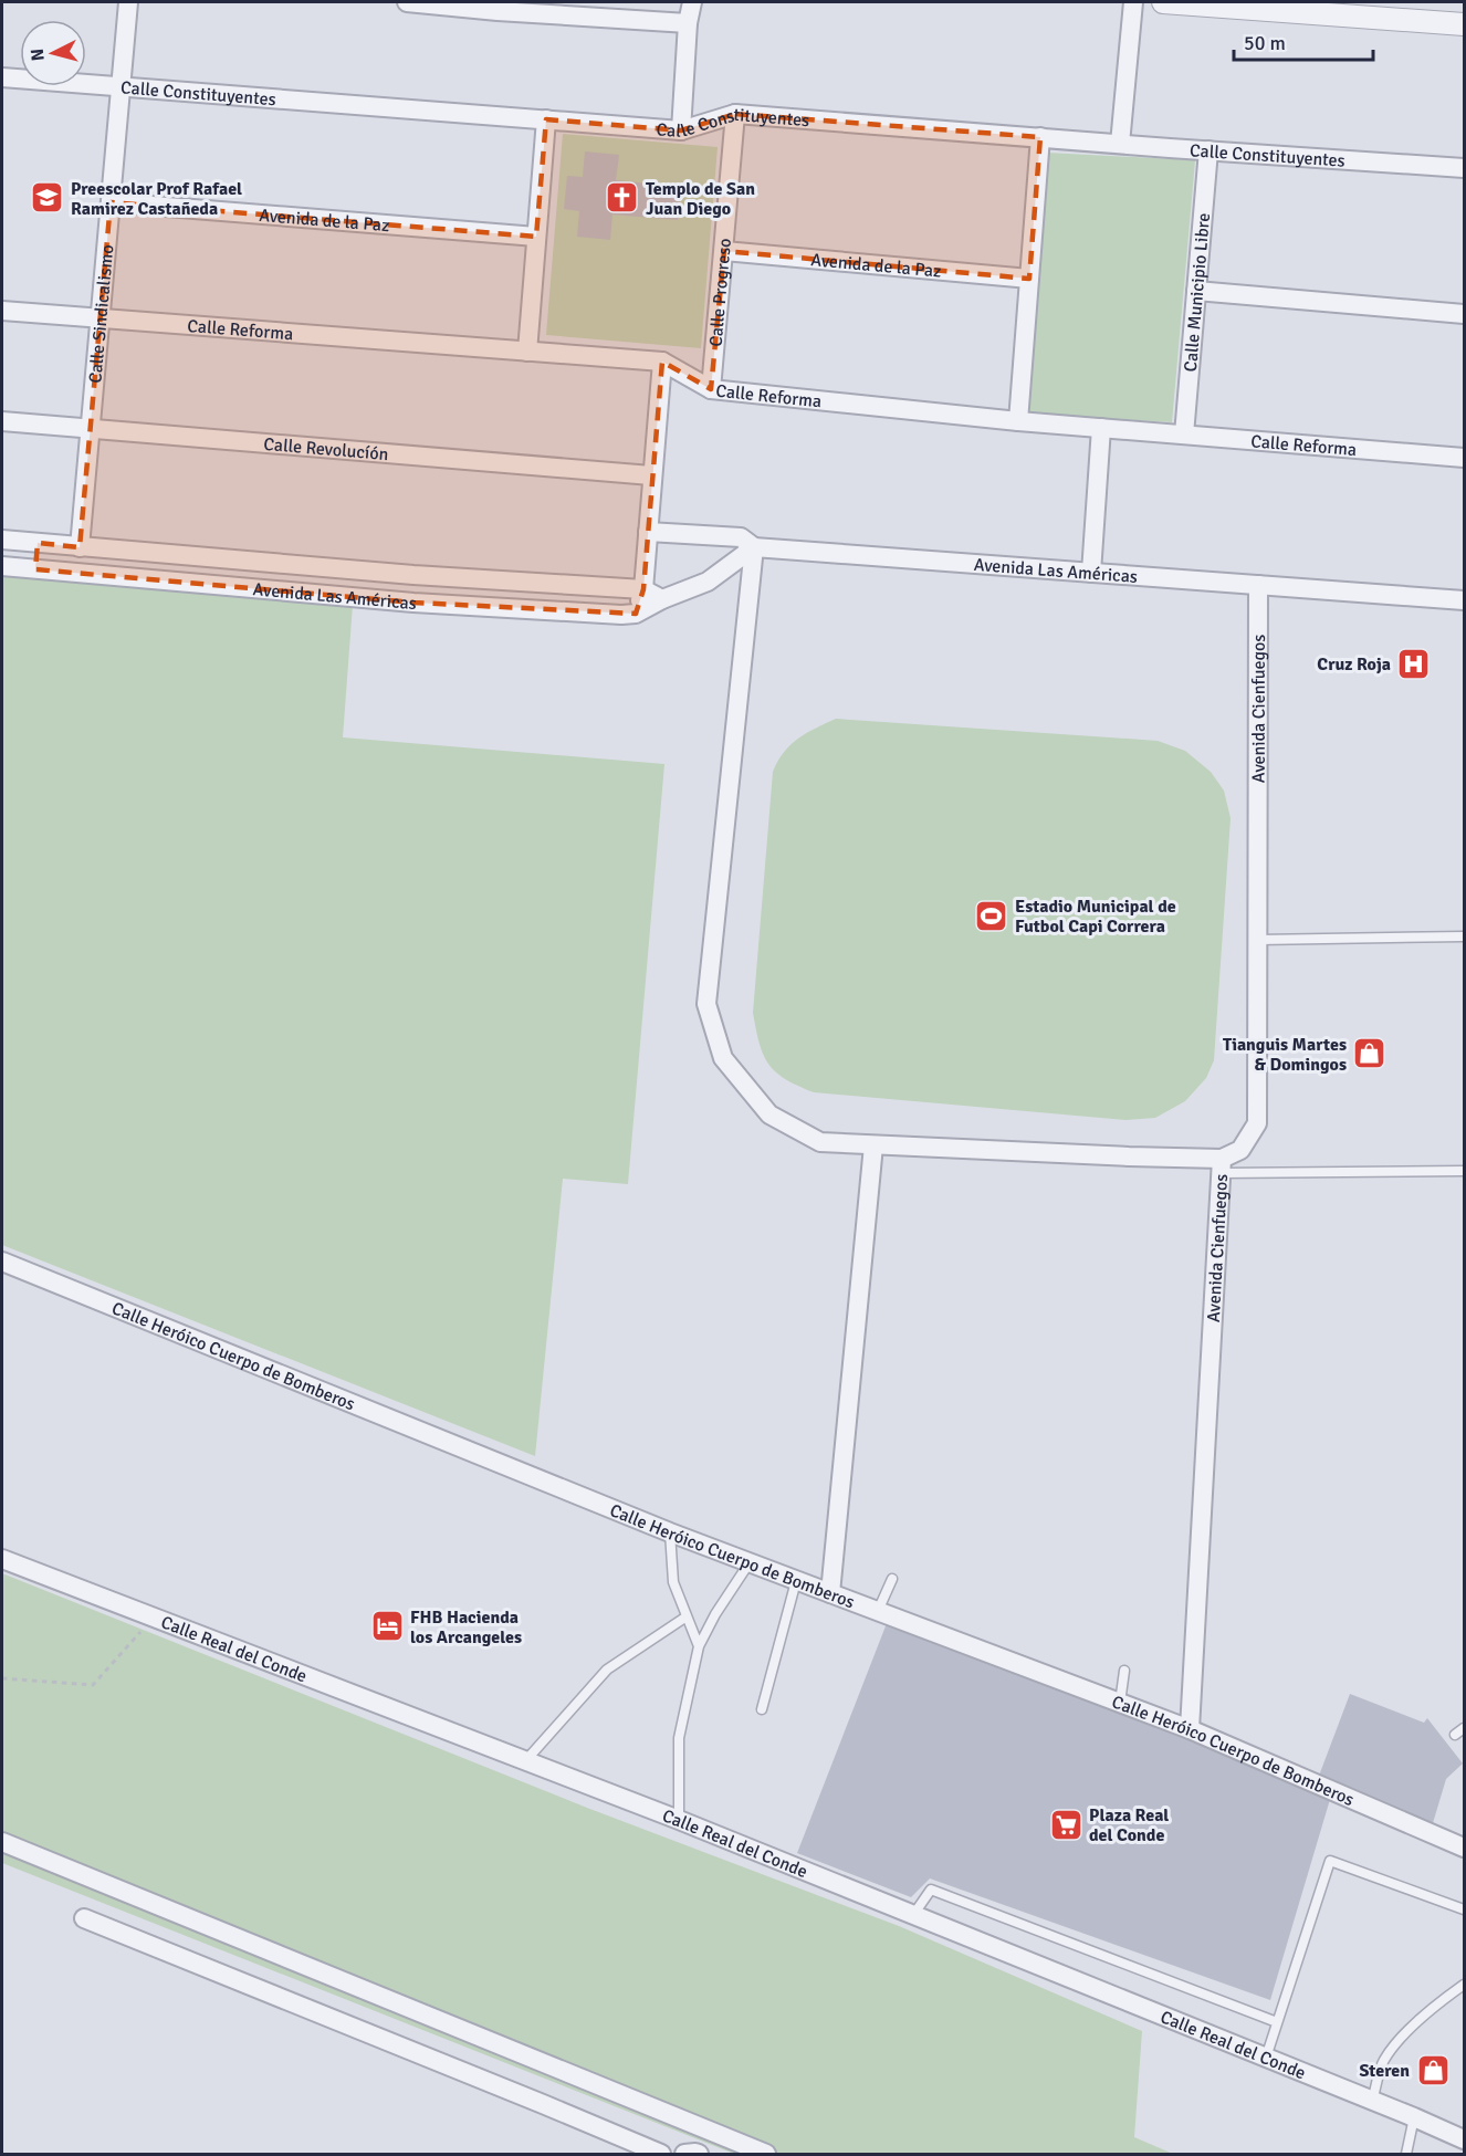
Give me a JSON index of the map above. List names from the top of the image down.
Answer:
{
  "streets": {
    "street": [
      "Calle Constituyentes",
      "Avenida de la Paz",
      "Calle Progreso",
      "Calle Municipio Libre",
      "Calle Sindicalismo",
      "Calle Reforma",
      "Calle Revolucíón",
      "Avenida Las Américas",
      "Avenida Cienfuegos",
      "Calle Heróico Cuerpo de Bomberos",
      "Calle Real del Conde"
    ]
  },
  "crossings": [
    ["Calle Constituyentes", "Calle Progreso"],
    ["Calle Constituyentes", "Calle Municipio Libre"],
    ["Calle Constituyentes", "Calle Sindicalismo"],
    ["Avenida de la Paz", "Calle Progreso"],
    ["Avenida de la Paz", "Calle Sindicalismo"],
    ["Calle Progreso", "Calle Reforma"],
    ["Calle Municipio Libre", "Calle Reforma"],
    ["Calle Sindicalismo", "Calle Reforma"],
    ["Calle Sindicalismo", "Calle Revolucíón"],
    ["Calle Sindicalismo", "Avenida Las Américas"],
    ["Avenida Las Américas", "Avenida Cienfuegos"],
    ["Avenida Cienfuegos", "Calle Heróico Cuerpo de Bomberos"]
  ],
  "places": {
    "school or university": ["Preescolar Prof Rafael Ramirez Castañeda"],
    "church": ["Templo de San Juan Diego"],
    "hospital": ["Cruz Roja"],
    "sports": ["Estadio Municipal de Futbol Capi Correra"],
    "shop": ["Tianguis Martes & Domingos", "Steren"],
    "hotel": ["FHB Hacienda los Arcangeles"],
    "supermarket": ["Plaza Real del Conde"]
  },
  "scale_bar": "50 m",
  "north": "left"
}
